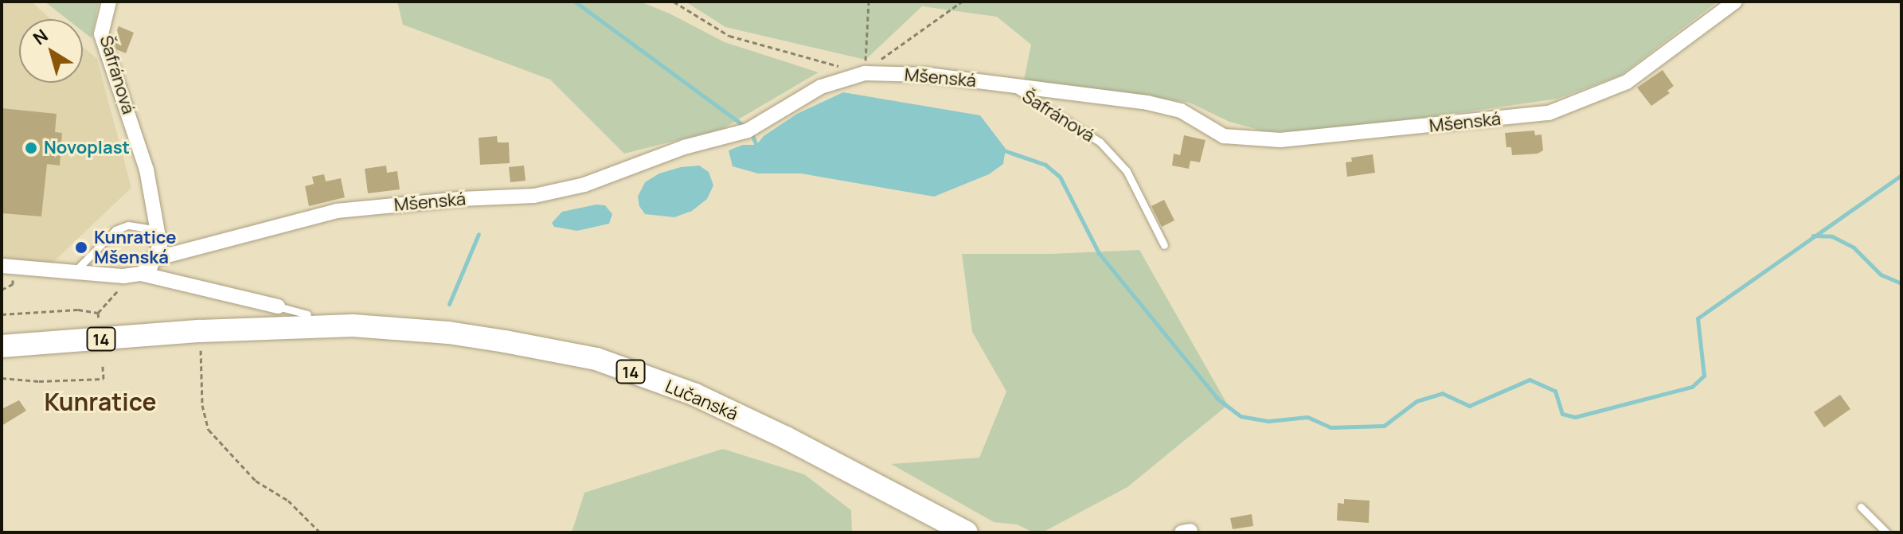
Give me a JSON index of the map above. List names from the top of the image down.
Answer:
{
  "streets": {
    "main road": ["14", "Lučanská"],
    "street": ["Šafránová", "Mšenská"]
  },
  "crossings": [
    ["Šafránová", "Mšenská"],
    ["14", "Lučanská"]
  ],
  "districts": ["Kunratice"],
  "places": ["Novoplast", "Kunratice Mšenská"],
  "north": "top left"
}
